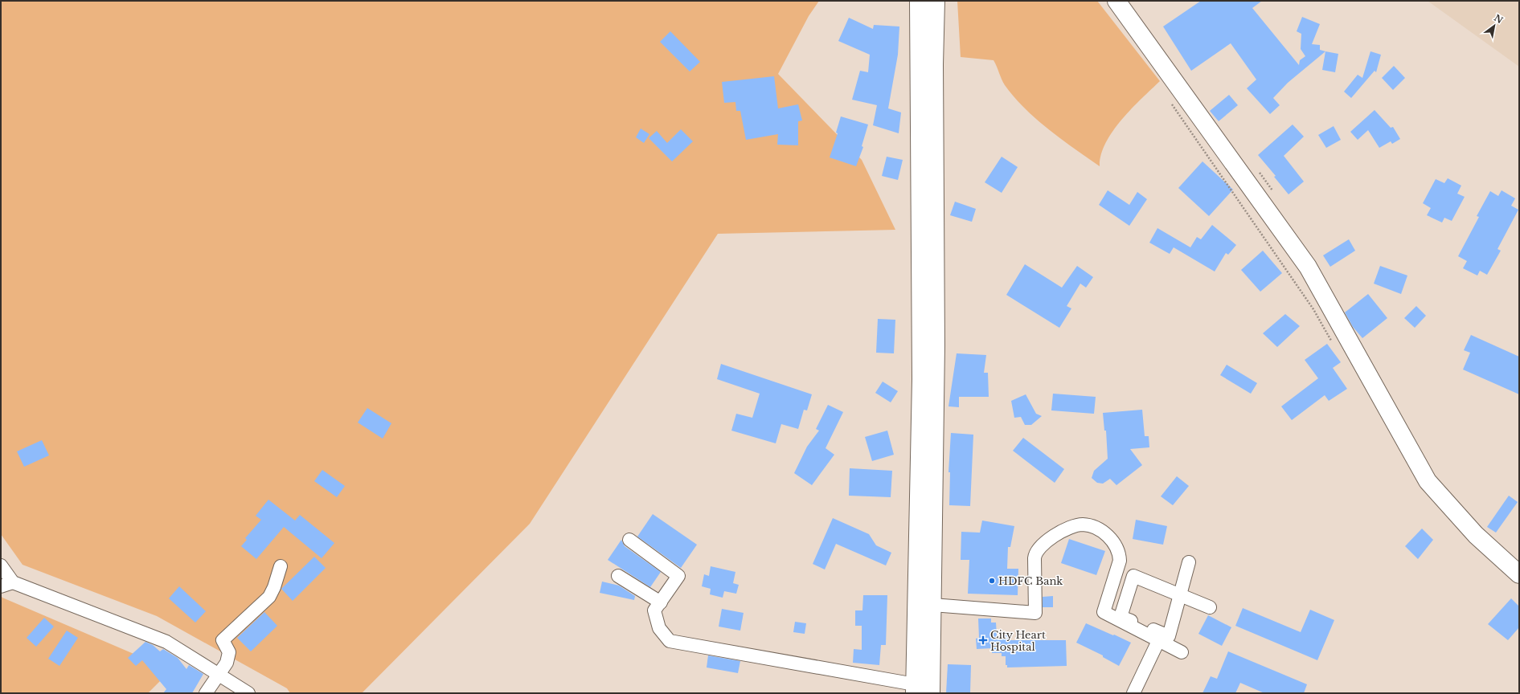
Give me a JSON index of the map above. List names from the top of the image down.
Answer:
{
  "places": {
    "other": ["HDFC Bank"],
    "health": ["City Heart Hospital"]
  },
  "north": "top right"
}
